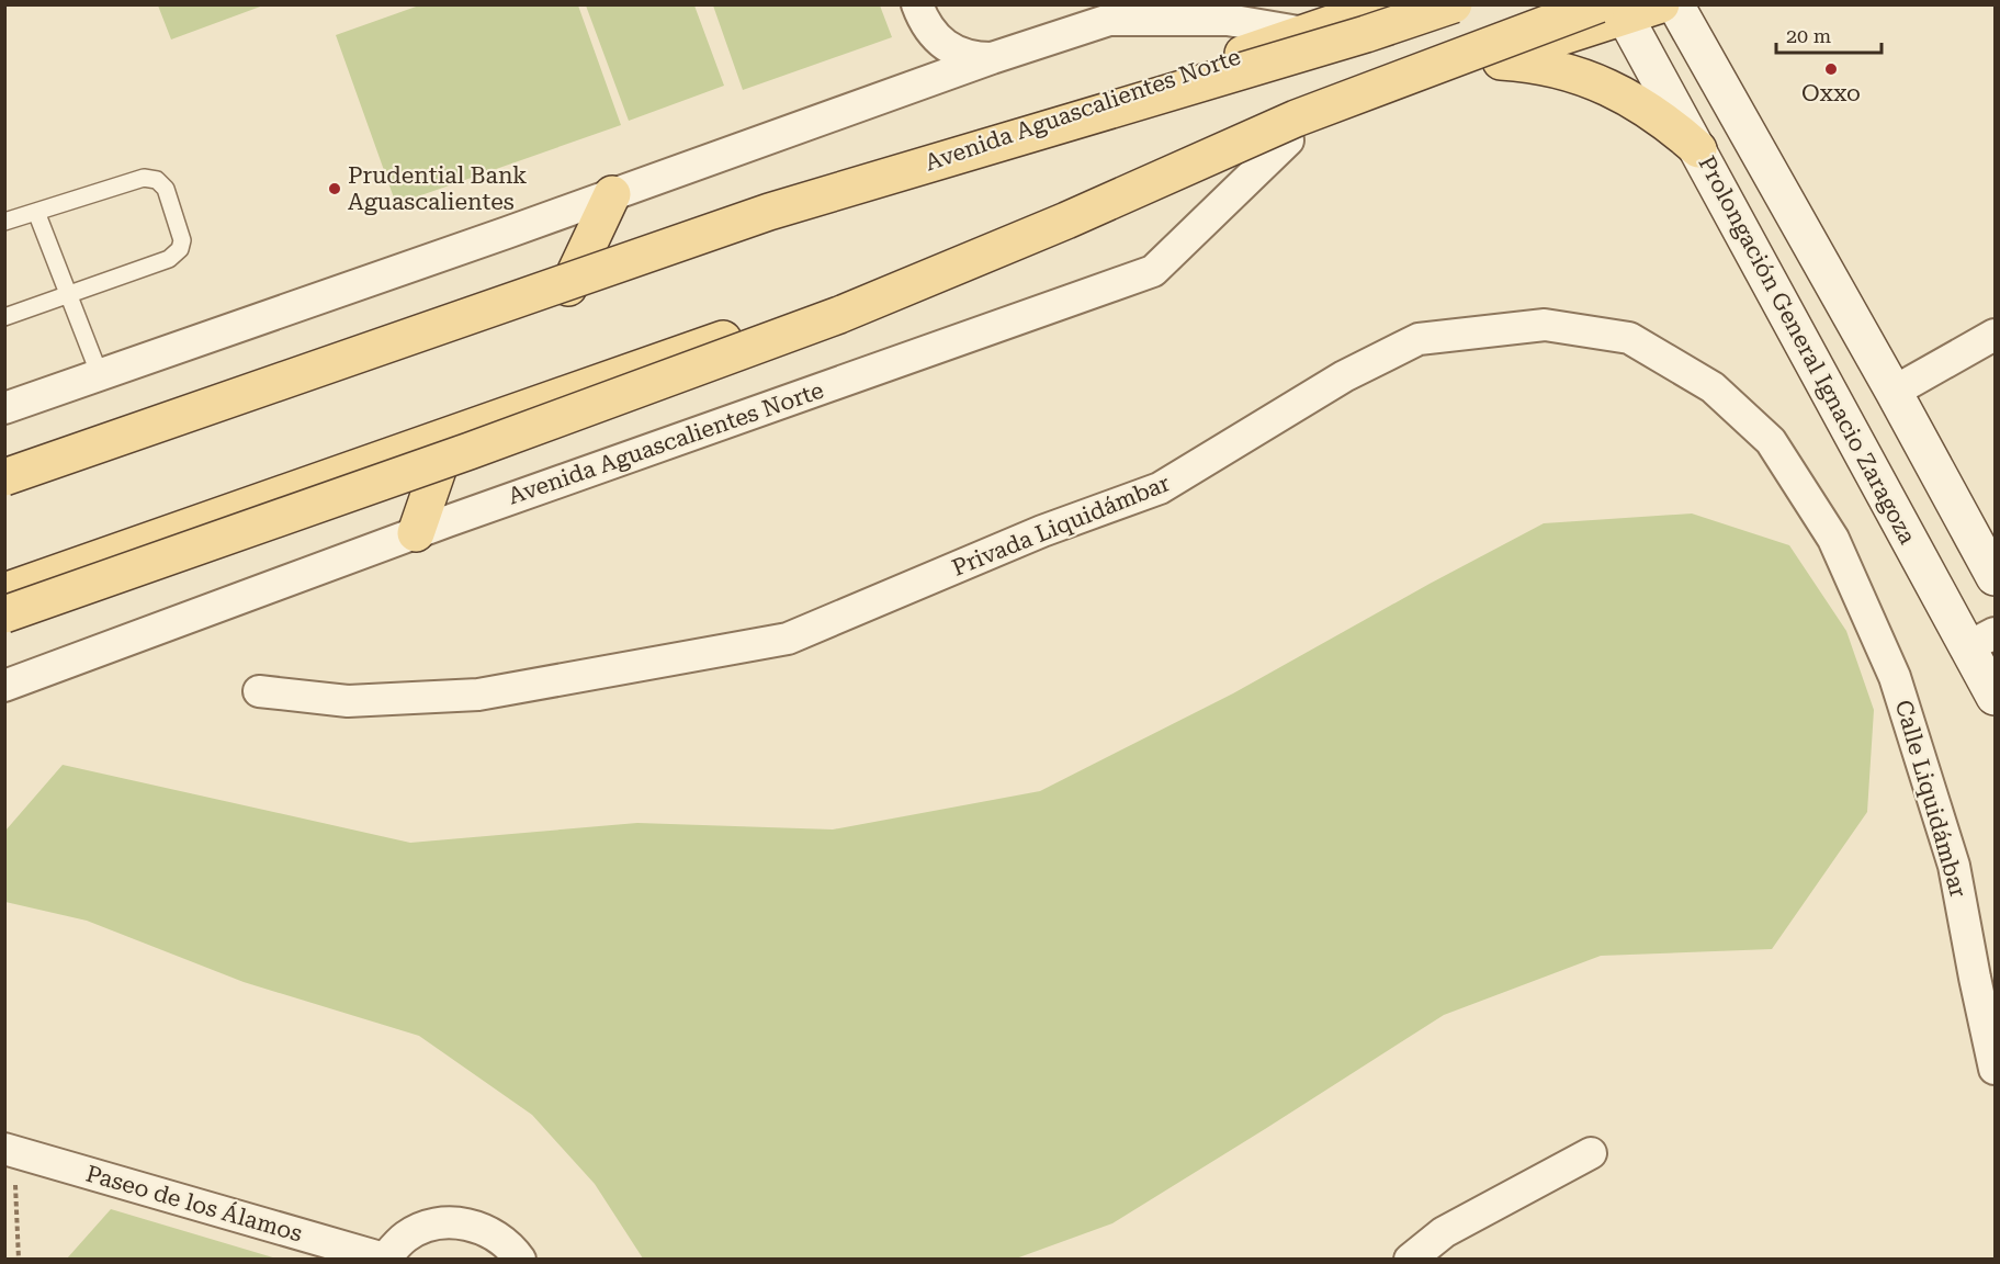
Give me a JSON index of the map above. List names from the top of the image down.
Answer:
{
  "streets": {
    "main road": ["Avenida Aguascalientes Norte"],
    "street": [
      "Prolongación General Ignacio Zaragoza",
      "Privada Liquidámbar",
      "Calle Liquidámbar",
      "Paseo de los Álamos"
    ]
  },
  "crossings": [
    ["Avenida Aguascalientes Norte", "Prolongación General Ignacio Zaragoza"],
    ["Privada Liquidámbar", "Calle Liquidámbar"]
  ],
  "places": ["Oxxo", "Prudential Bank Aguascalientes"],
  "scale_bar": "20 m"
}
